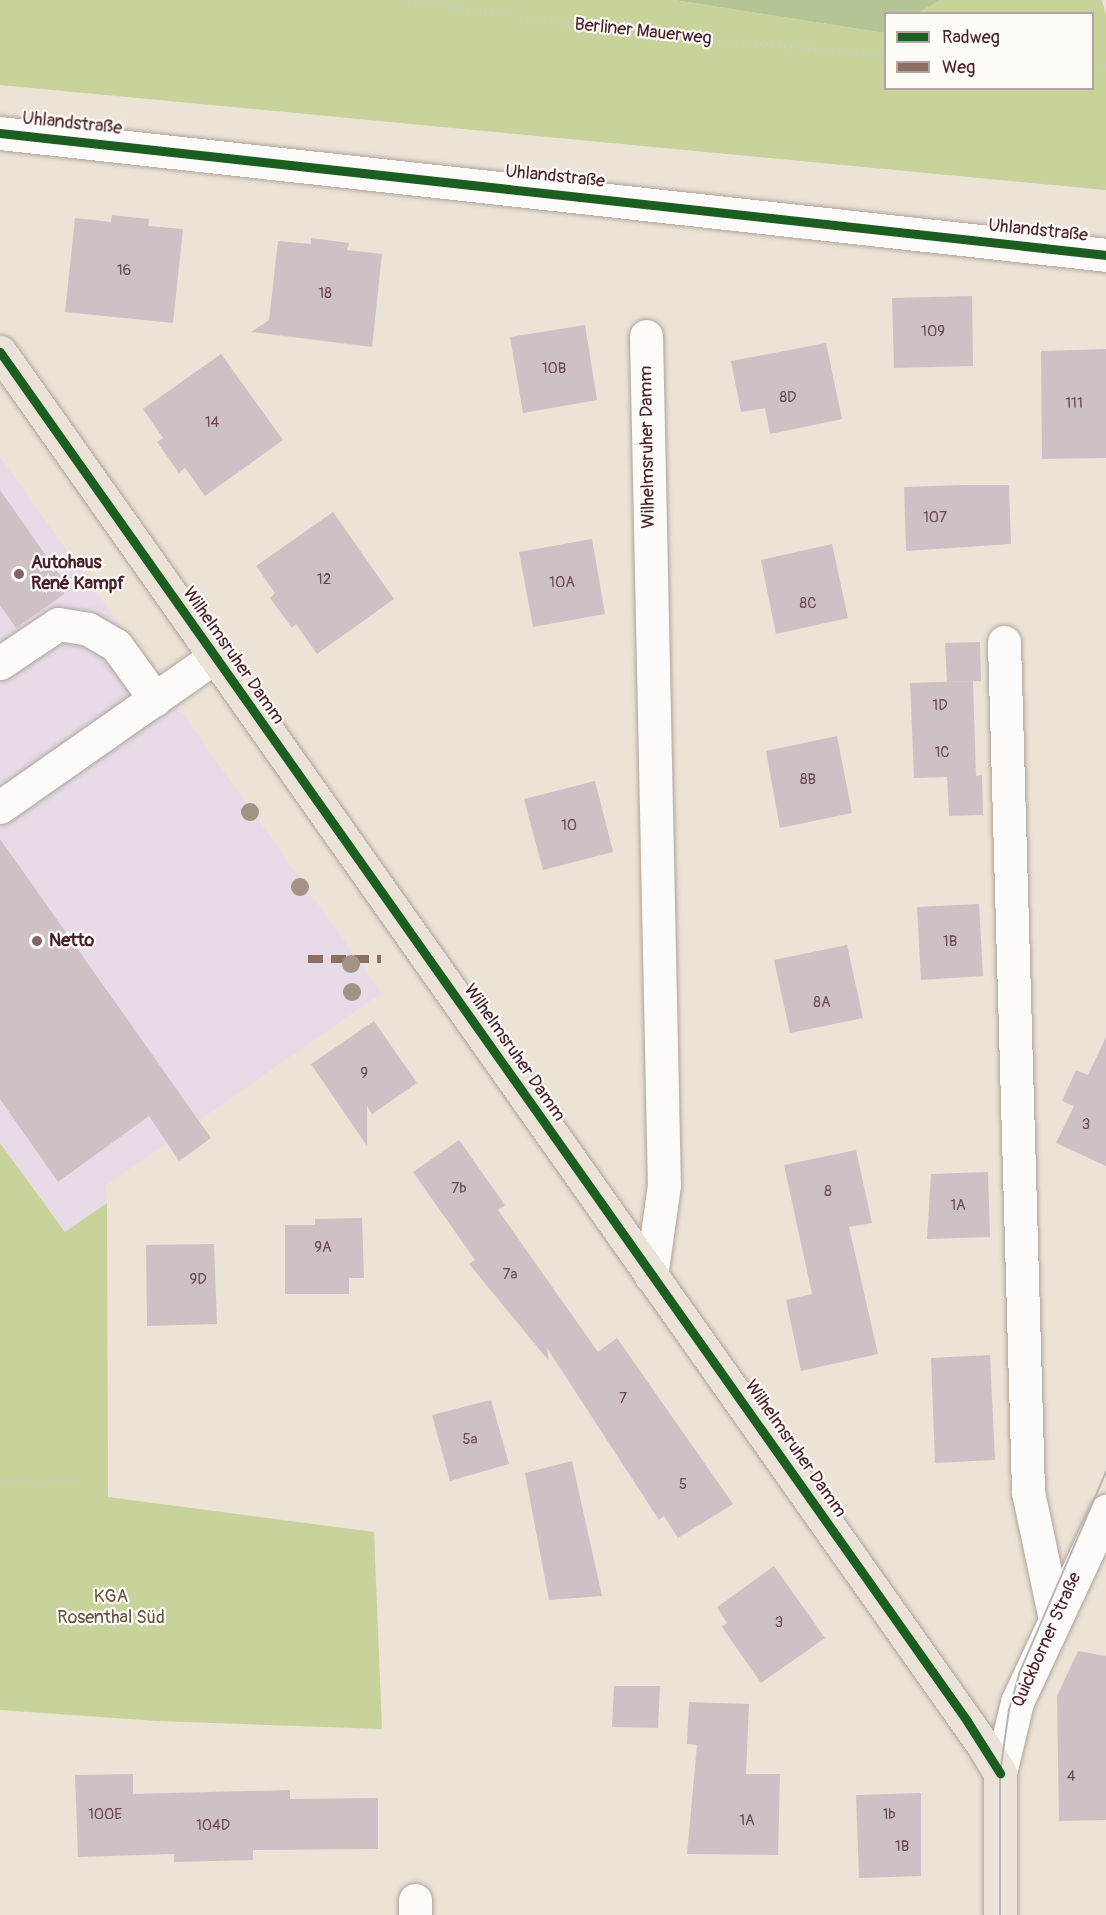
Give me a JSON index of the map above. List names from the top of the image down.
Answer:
{
  "streets": {
    "main road": ["Wilhelmsruher Damm"],
    "street": ["Uhlandstraße", "Quickborner Straße"],
    "path": ["Berliner Mauerweg"]
  },
  "crossings": [
    ["Wilhelmsruher Damm", "Quickborner Straße"]
  ],
  "parks": ["KGA Rosenthal Süd"],
  "places": ["Autohaus René Kampf", "Netto"],
  "house_numbers": [
    "16",
    "18",
    "109",
    "10B",
    "8D",
    "111",
    "14",
    "107",
    "12",
    "10A",
    "8C",
    "1D",
    "1C",
    "8B",
    "10",
    "1B",
    "8A",
    "9",
    "3",
    "7b",
    "8",
    "1A",
    "9A",
    "7a",
    "9D",
    "7",
    "5a",
    "5",
    "3",
    "4",
    "100E",
    "1b",
    "1A",
    "104D",
    "1B"
  ],
  "legend": ["Radweg", "Weg"]
}
